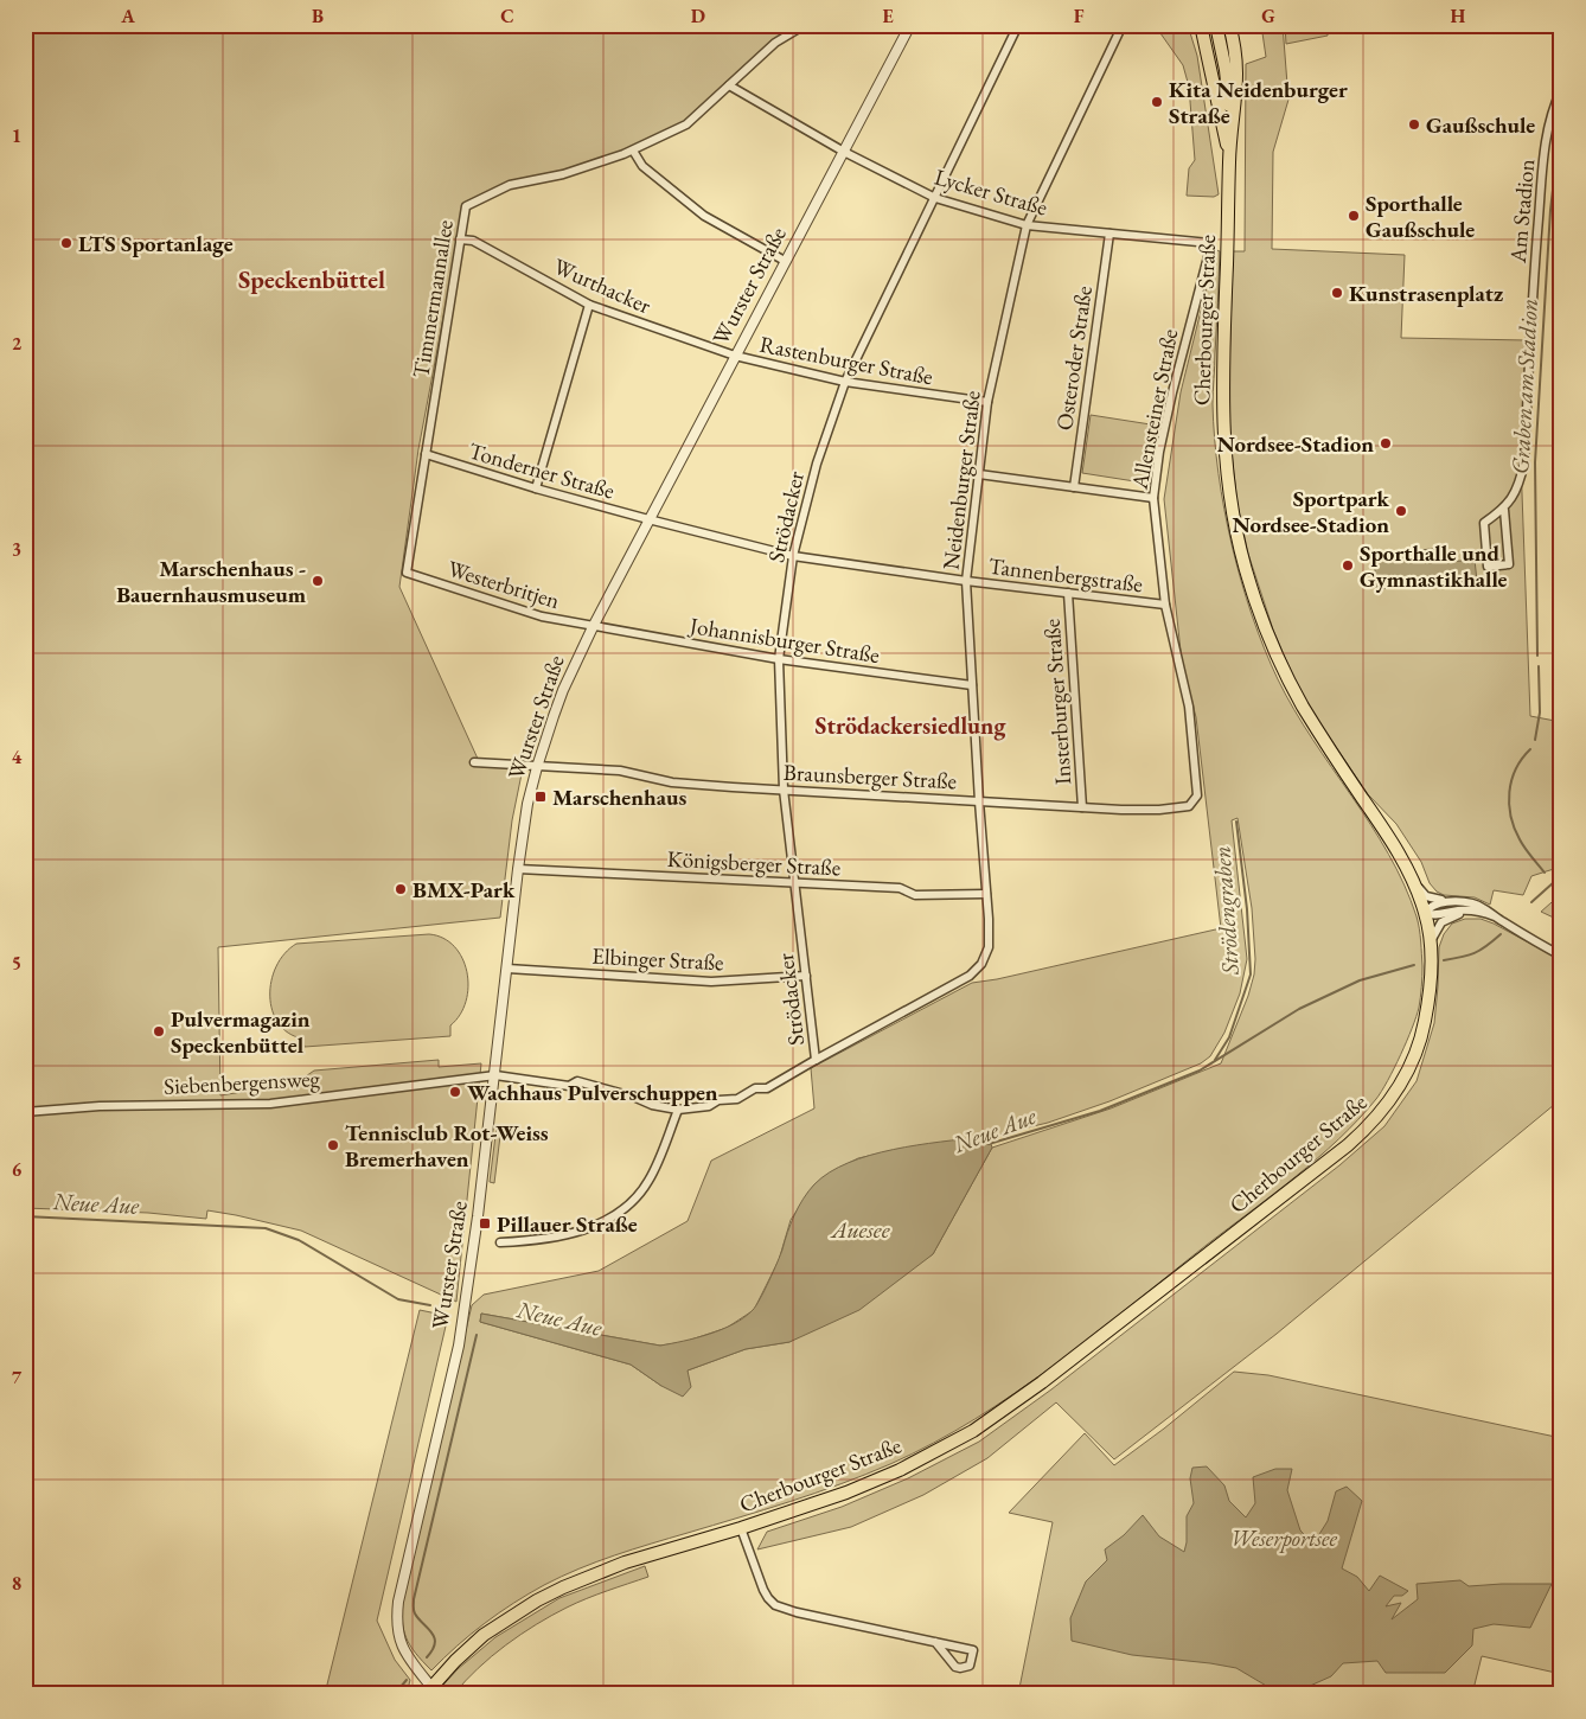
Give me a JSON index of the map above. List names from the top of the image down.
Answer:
{
  "streets": {
    "main road": ["Cherbourger Straße"],
    "street": [
      "Lycker Straße",
      "Am Stadion",
      "Wurthacker",
      "Wurster Straße",
      "Timmermannallee",
      "Osteroder Straße",
      "Rastenburger Straße",
      "Allensteiner Straße",
      "Tonderner Straße",
      "Neidenburger Straße",
      "Strödacker",
      "Tannenbergstraße",
      "Westerbritjen",
      "Johannisburger Straße",
      "Insterburger Straße",
      "Braunsberger Straße",
      "Königsberger Straße",
      "Elbinger Straße",
      "Siebenbergensweg"
    ]
  },
  "crossings": [
    ["Lycker Straße", "Wurster Straße"],
    ["Lycker Straße", "Timmermannallee"],
    ["Lycker Straße", "Osteroder Straße"],
    ["Lycker Straße", "Allensteiner Straße"],
    ["Lycker Straße", "Neidenburger Straße"],
    ["Lycker Straße", "Strödacker"],
    ["Wurthacker", "Wurster Straße"],
    ["Wurthacker", "Timmermannallee"],
    ["Wurthacker", "Rastenburger Straße"],
    ["Wurster Straße", "Cherbourger Straße"],
    ["Wurster Straße", "Rastenburger Straße"],
    ["Wurster Straße", "Tonderner Straße"],
    ["Wurster Straße", "Tannenbergstraße"],
    ["Wurster Straße", "Westerbritjen"],
    ["Wurster Straße", "Johannisburger Straße"],
    ["Wurster Straße", "Braunsberger Straße"],
    ["Wurster Straße", "Königsberger Straße"],
    ["Wurster Straße", "Elbinger Straße"],
    ["Wurster Straße", "Siebenbergensweg"],
    ["Timmermannallee", "Tonderner Straße"],
    ["Timmermannallee", "Westerbritjen"],
    ["Rastenburger Straße", "Neidenburger Straße"],
    ["Rastenburger Straße", "Strödacker"],
    ["Allensteiner Straße", "Tannenbergstraße"],
    ["Allensteiner Straße", "Braunsberger Straße"],
    ["Tonderner Straße", "Tannenbergstraße"],
    ["Neidenburger Straße", "Tannenbergstraße"],
    ["Neidenburger Straße", "Johannisburger Straße"],
    ["Neidenburger Straße", "Braunsberger Straße"],
    ["Neidenburger Straße", "Königsberger Straße"],
    ["Neidenburger Straße", "Siebenbergensweg"],
    ["Strödacker", "Tannenbergstraße"],
    ["Strödacker", "Johannisburger Straße"],
    ["Strödacker", "Braunsberger Straße"],
    ["Strödacker", "Königsberger Straße"],
    ["Strödacker", "Elbinger Straße"],
    ["Strödacker", "Siebenbergensweg"],
    ["Tannenbergstraße", "Insterburger Straße"],
    ["Westerbritjen", "Johannisburger Straße"],
    ["Insterburger Straße", "Braunsberger Straße"]
  ],
  "districts": ["Speckenbüttel", "Strödackersiedlung"],
  "water": [
    "Graben am Stadion",
    "Strödengraben",
    "Neue Aue",
    "Auesee"
  ],
  "parks": ["Weserportsee"],
  "places": {
    "other": [
      "Kita Neidenburger Straße",
      "Gaußschule",
      "Sporthalle Gaußschule",
      "LTS Sportanlage",
      "Kunstrasenplatz",
      "Nordsee-Stadion",
      "Sportpark Nordsee-Stadion",
      "Sporthalle und Gymnastikhalle",
      "Marschenhaus - Bauernhausmuseum",
      "BMX-Park",
      "Pulvermagazin Speckenbüttel",
      "Wachhaus Pulverschuppen",
      "Tennisclub Rot-Weiss Bremerhaven"
    ],
    "transit": ["Marschenhaus", "Pillauer Straße"]
  },
  "grid": {
    "columns": [
      "A",
      "B",
      "C",
      "D",
      "E",
      "F",
      "G",
      "H"
    ],
    "rows": [
      "1",
      "2",
      "3",
      "4",
      "5",
      "6",
      "7",
      "8"
    ]
  }
}
